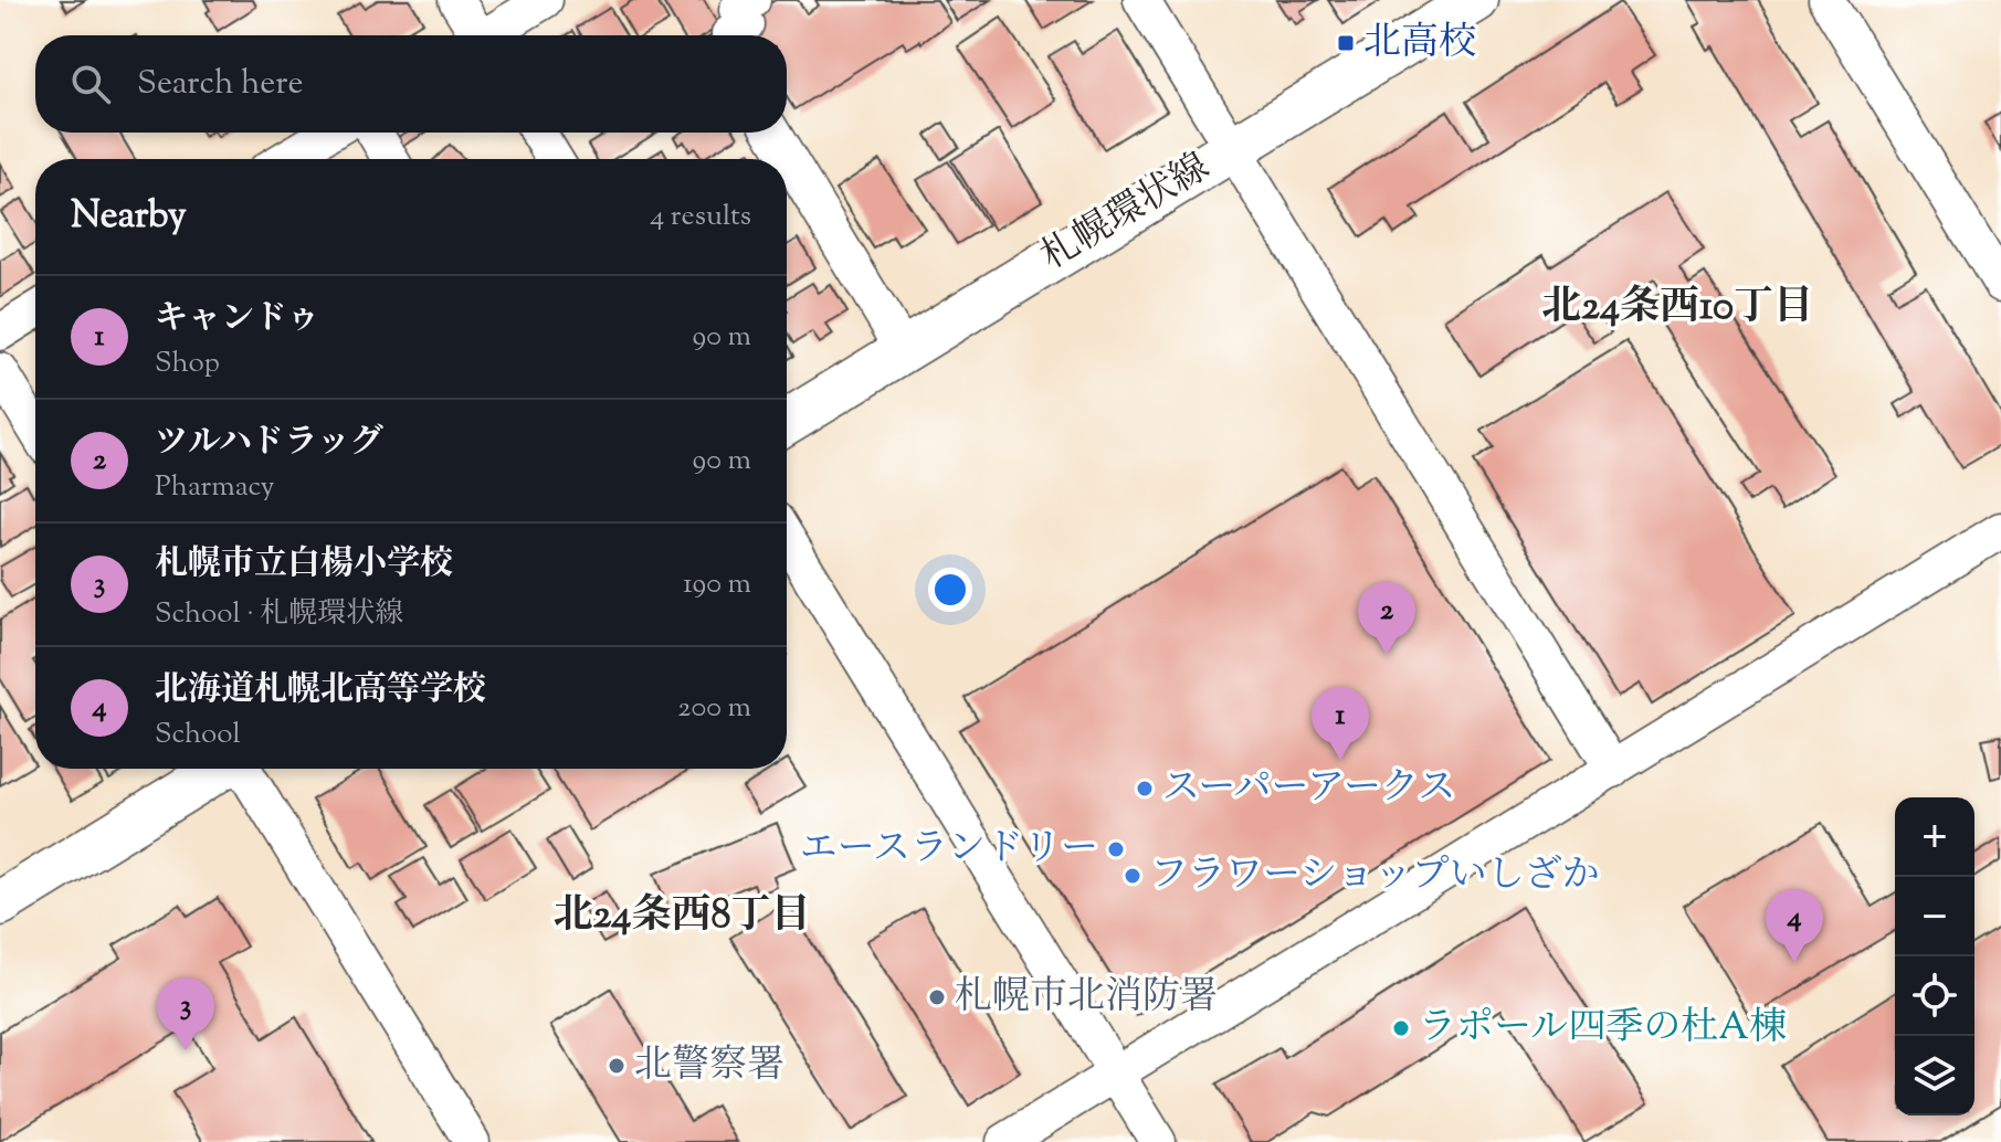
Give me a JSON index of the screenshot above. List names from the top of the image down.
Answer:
{
  "streets": {
    "main road": ["札幌環状線"]
  },
  "districts": ["北24条西10丁目", "北24条西8丁目"],
  "places": {
    "transit": ["北高校"],
    "other": [
      "スーパーアークス",
      "エースランドリー",
      "フラワーショップいしざか",
      "札幌市北消防署",
      "ラポール四季の杜A棟",
      "北警察署"
    ]
  },
  "page": {
    "search": "Search here",
    "heading": ["Nearby", "4 results"],
    "list": [
      {
        "mark": "1",
        "name": "キャンドゥ",
        "note": "Shop",
        "value": "90 m"
      },
      {
        "mark": "2",
        "name": "ツルハドラッグ",
        "note": "Pharmacy",
        "value": "90 m"
      },
      {
        "mark": "3",
        "name": "札幌市立白楊小学校",
        "note": "School · 札幌環状線",
        "value": "190 m"
      },
      {
        "mark": "4",
        "name": "北海道札幌北高等学校",
        "note": "School",
        "value": "200 m"
      }
    ],
    "pins": [
      "2",
      "1",
      "4",
      "3"
    ],
    "map_buttons": ["+", "−"]
  }
}
